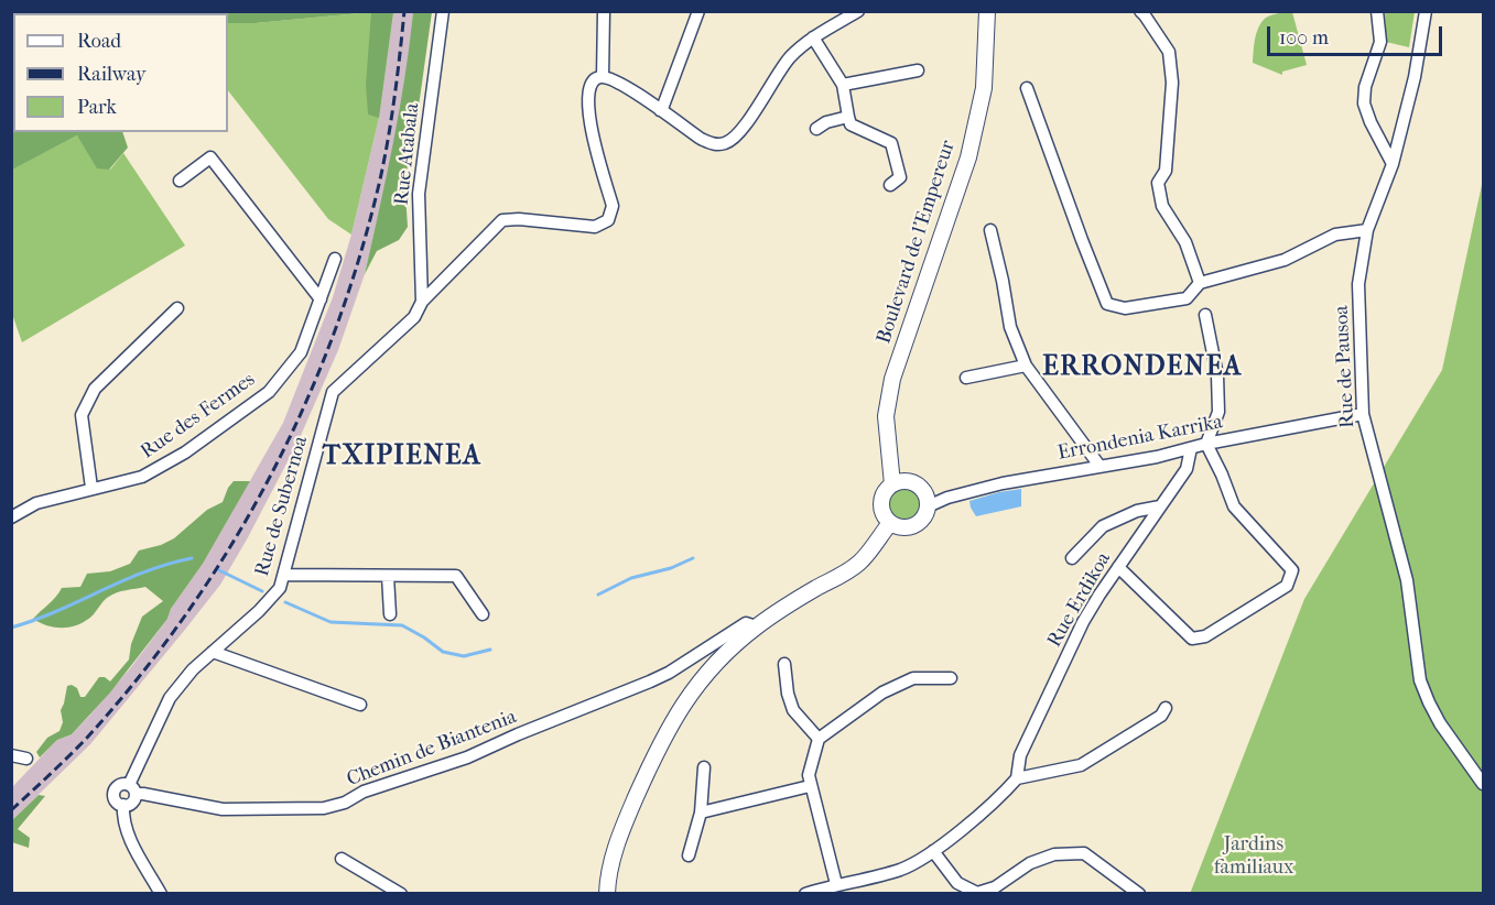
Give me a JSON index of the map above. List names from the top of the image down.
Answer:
{
  "streets": {
    "main road": ["Boulevard de l'Empereur"],
    "street": [
      "Rue Atabala",
      "Rue de Pausoa",
      "Rue des Fermes",
      "Errondenia Karrika",
      "Rue de Subernoa",
      "Rue Erdikoa",
      "Chemin de Biantenia"
    ]
  },
  "crossings": [
    ["Rue Atabala", "Rue de Subernoa"],
    ["Boulevard de l'Empereur", "Errondenia Karrika"],
    ["Rue de Pausoa", "Errondenia Karrika"],
    ["Errondenia Karrika", "Rue Erdikoa"],
    ["Rue de Subernoa", "Chemin de Biantenia"]
  ],
  "districts": ["ERRONDENEA", "TXIPIENEA"],
  "parks": ["Jardins familiaux"],
  "legend": ["Road", "Railway", "Park"],
  "scale_bar": "100 m"
}
